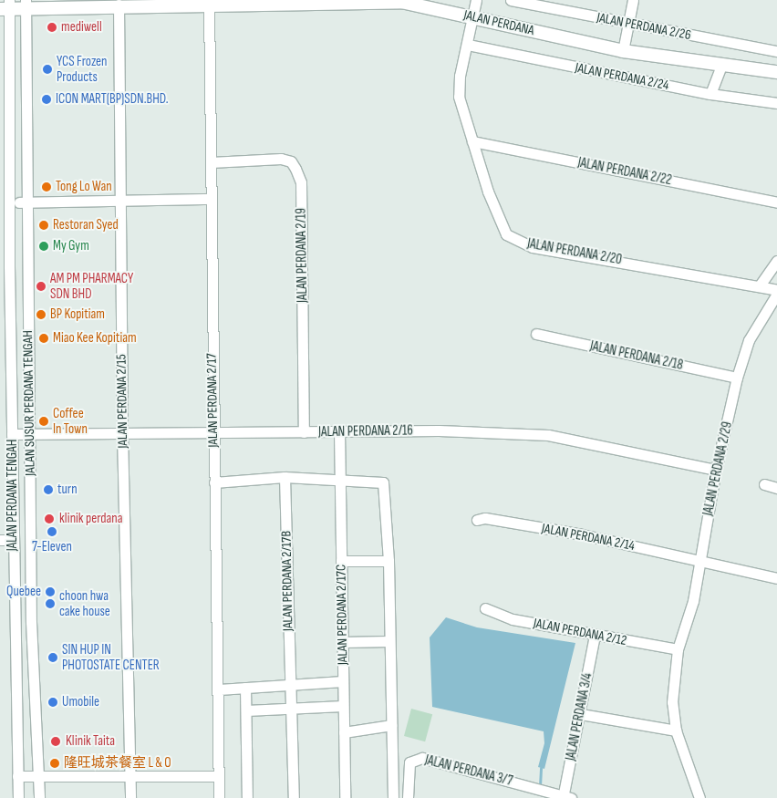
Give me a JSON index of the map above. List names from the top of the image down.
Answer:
{
  "streets": {
    "street": [
      "JALAN PERDANA",
      "JALAN PERDANA 2/26",
      "JALAN PERDANA 2/24",
      "JALAN PERDANA 2/22",
      "JALAN PERDANA 2/20",
      "JALAN PERDANA 2/19",
      "JALAN PERDANA 2/18",
      "JALAN PERDANA 2/17",
      "JALAN PERDANA 2/15",
      "JALAN SUSUR PERDANA TENGAH",
      "JALAN PERDANA 2/16",
      "JALAN PERDANA 2/29",
      "JALAN PERDANA TENGAH",
      "JALAN PERDANA 2/14",
      "JALAN PERDANA 2/17B",
      "JALAN PERDANA 2/17C",
      "JALAN PERDANA 2/12",
      "JALAN PERDANA 3/4",
      "JALAN PERDANA 3/7"
    ]
  },
  "crossings": [
    ["JALAN PERDANA", "JALAN PERDANA 2/20"],
    ["JALAN PERDANA", "JALAN PERDANA 2/17"],
    ["JALAN PERDANA", "JALAN PERDANA 2/15"],
    ["JALAN PERDANA", "JALAN SUSUR PERDANA TENGAH"],
    ["JALAN PERDANA", "JALAN PERDANA TENGAH"],
    ["JALAN PERDANA 2/24", "JALAN PERDANA 2/20"],
    ["JALAN PERDANA 2/22", "JALAN PERDANA 2/20"],
    ["JALAN PERDANA 2/19", "JALAN PERDANA 2/17"],
    ["JALAN PERDANA 2/19", "JALAN PERDANA 2/16"],
    ["JALAN PERDANA 2/18", "JALAN PERDANA 2/29"],
    ["JALAN PERDANA 2/17", "JALAN PERDANA 2/16"],
    ["JALAN PERDANA 2/15", "JALAN PERDANA 2/16"],
    ["JALAN SUSUR PERDANA TENGAH", "JALAN PERDANA 2/16"],
    ["JALAN PERDANA 2/16", "JALAN PERDANA 2/29"],
    ["JALAN PERDANA 2/16", "JALAN PERDANA TENGAH"],
    ["JALAN PERDANA 2/16", "JALAN PERDANA 2/17C"],
    ["JALAN PERDANA 2/29", "JALAN PERDANA 2/14"],
    ["JALAN PERDANA 2/29", "JALAN PERDANA 2/12"],
    ["JALAN PERDANA 2/12", "JALAN PERDANA 3/4"],
    ["JALAN PERDANA 3/4", "JALAN PERDANA 3/7"]
  ],
  "places": [
    "mediwell",
    "YCS Frozen Products",
    "ICON MART(BP)SDN.BHD.",
    "Tong Lo Wan",
    "Restoran Syed",
    "My Gym",
    "AM PM PHARMACY SDN BHD",
    "BP Kopitiam",
    "Miao Kee Kopitiam",
    "Coffee In Town",
    "turn",
    "klinik perdana",
    "7-Eleven",
    "Quebee",
    "choon hwa cake house",
    "SIN HUP IN PHOTOSTATE CENTER",
    "Umobile",
    "Klinik Taita",
    "隆旺城茶餐室 L & O"
  ]
}
